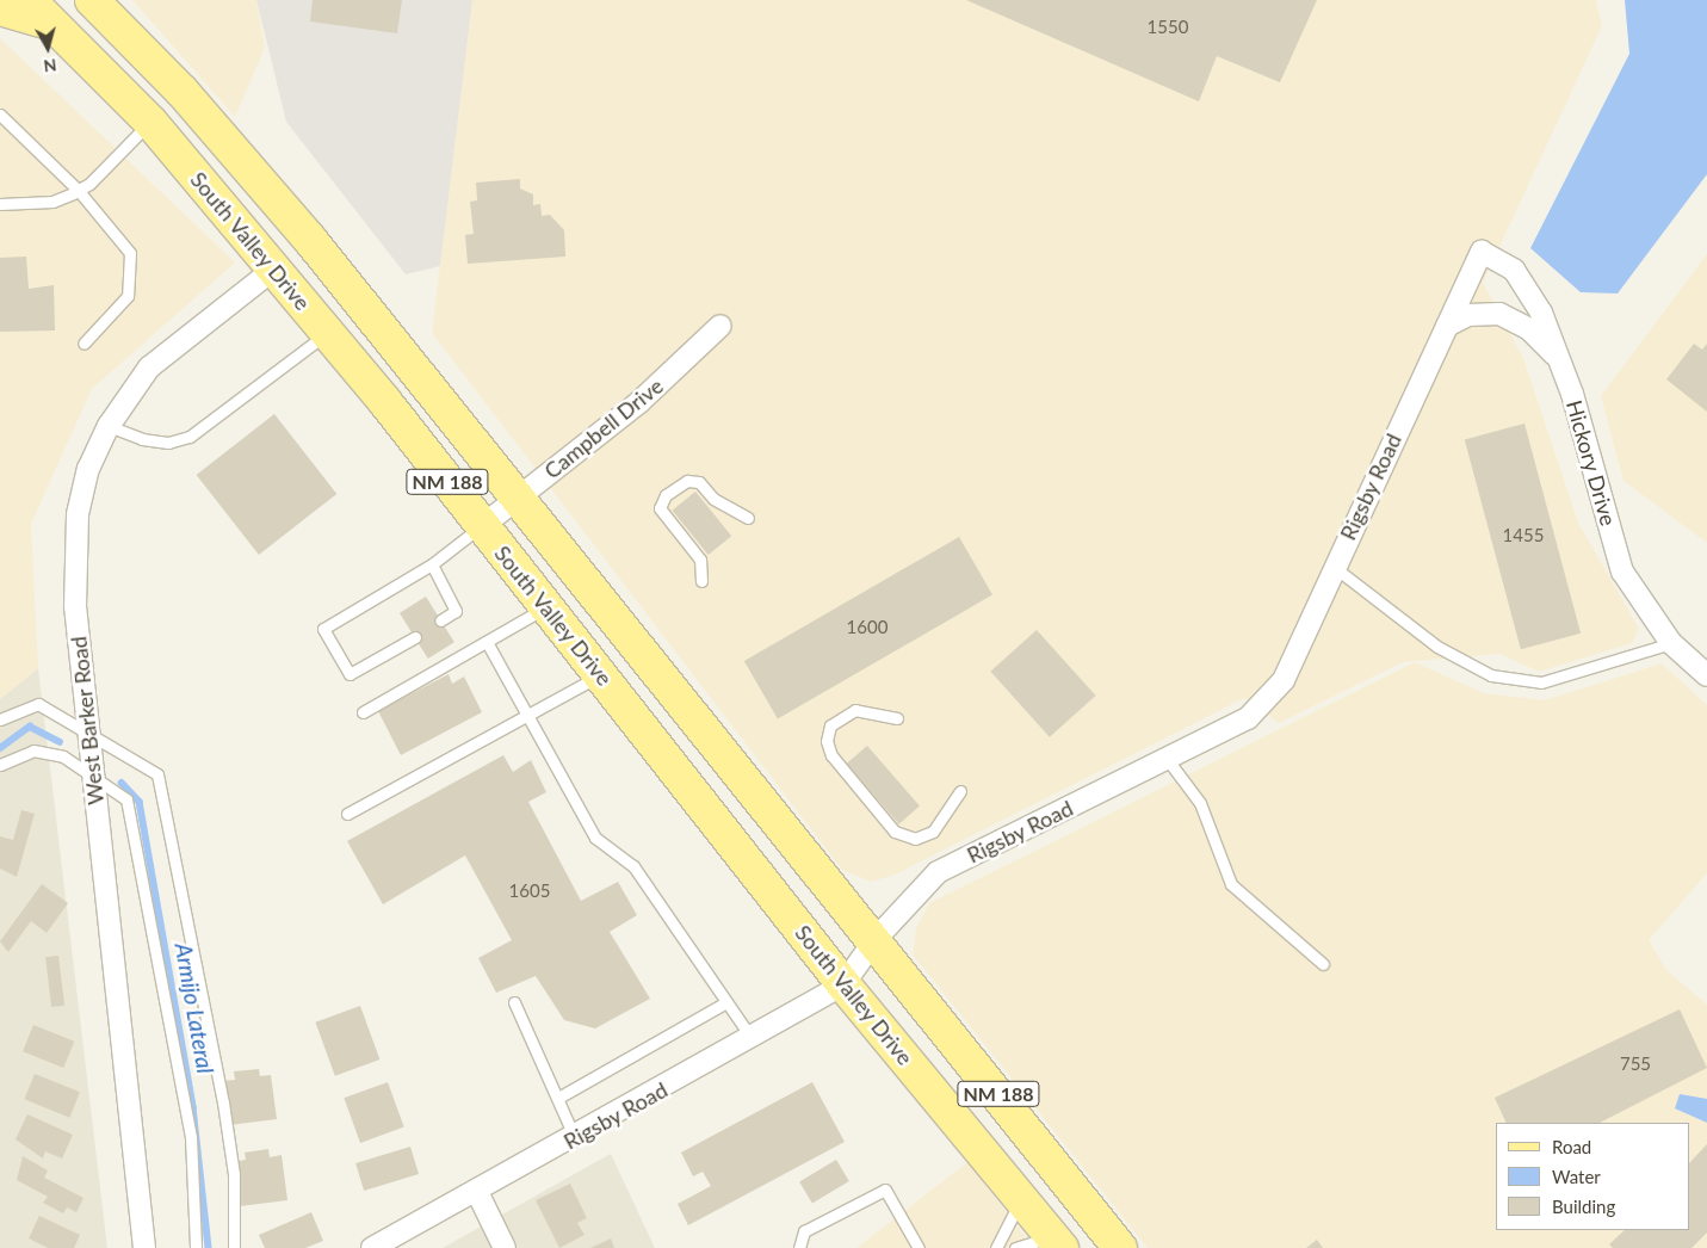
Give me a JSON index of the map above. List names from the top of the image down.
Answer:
{
  "streets": {
    "main road": ["South Valley Drive", "NM 188"],
    "street": [
      "Campbell Drive",
      "Hickory Drive",
      "Rigsby Road",
      "West Barker Road"
    ]
  },
  "crossings": [
    ["South Valley Drive", "Campbell Drive"],
    ["South Valley Drive", "Rigsby Road"],
    ["South Valley Drive", "West Barker Road"],
    ["Campbell Drive", "NM 188"],
    ["Hickory Drive", "Rigsby Road"],
    ["NM 188", "Rigsby Road"]
  ],
  "water": ["Armijo Lateral"],
  "house_numbers": [
    "1550",
    "1455",
    "1600",
    "1605",
    "755"
  ],
  "legend": ["Road", "Water", "Building"],
  "north": "bottom"
}
